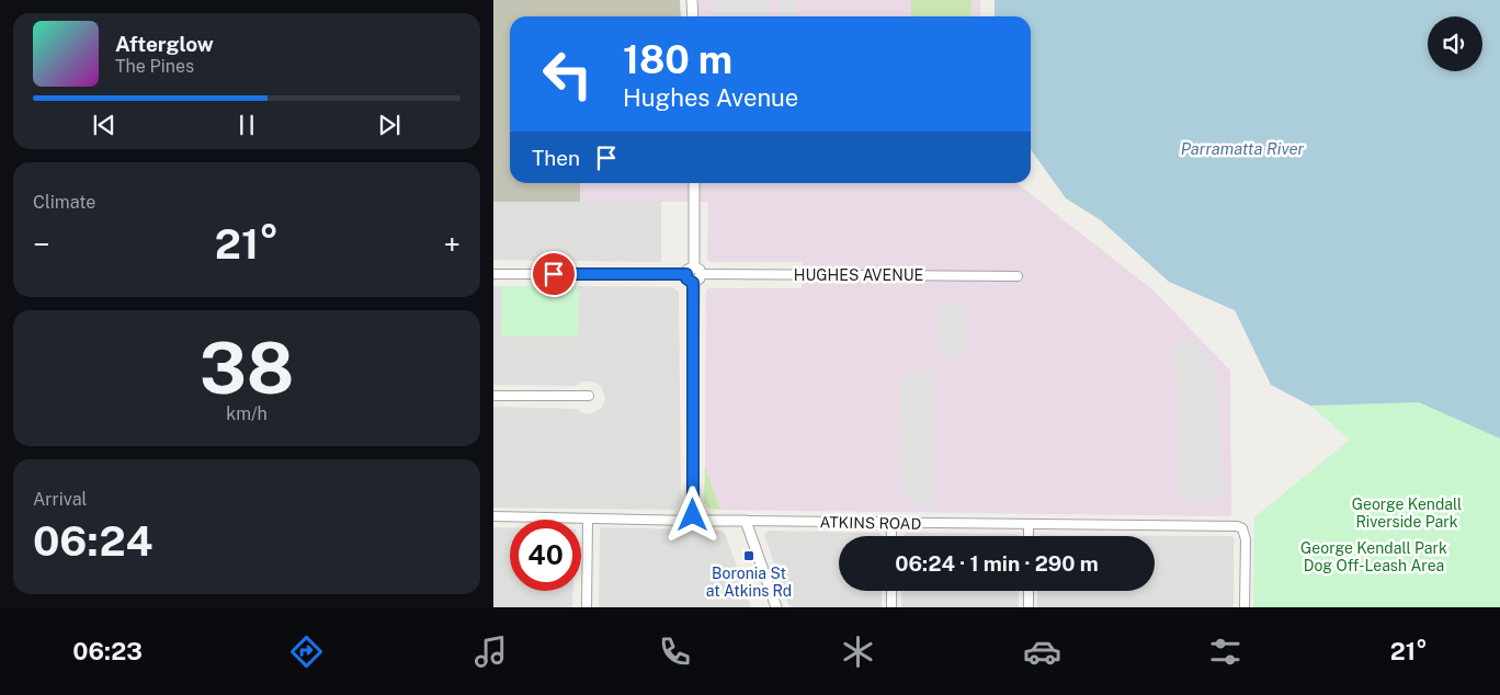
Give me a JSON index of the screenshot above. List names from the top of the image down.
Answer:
{
  "streets": {
    "street": ["HUGHES AVENUE", "ATKINS ROAD"]
  },
  "water": ["Parramatta River"],
  "parks": ["George Kendall Riverside Park", "George Kendall Park Dog Off-Leash Area"],
  "places": {
    "transit": ["Boronia St at Atkins Rd"]
  },
  "page": {
    "turn": ["180 m", "Hughes Avenue"],
    "song": ["Afterglow", "The Pines"],
    "then": "Then",
    "tile": [
      "Climate",
      ["38", "km/h"],
      ["Arrival", "06:24"]
    ],
    "heat": ["−", "21°", "+"],
    "limit": "40",
    "trip": "06:24 · 1 min · 290 m",
    "tabs": ["06:23", "21°"]
  }
}
